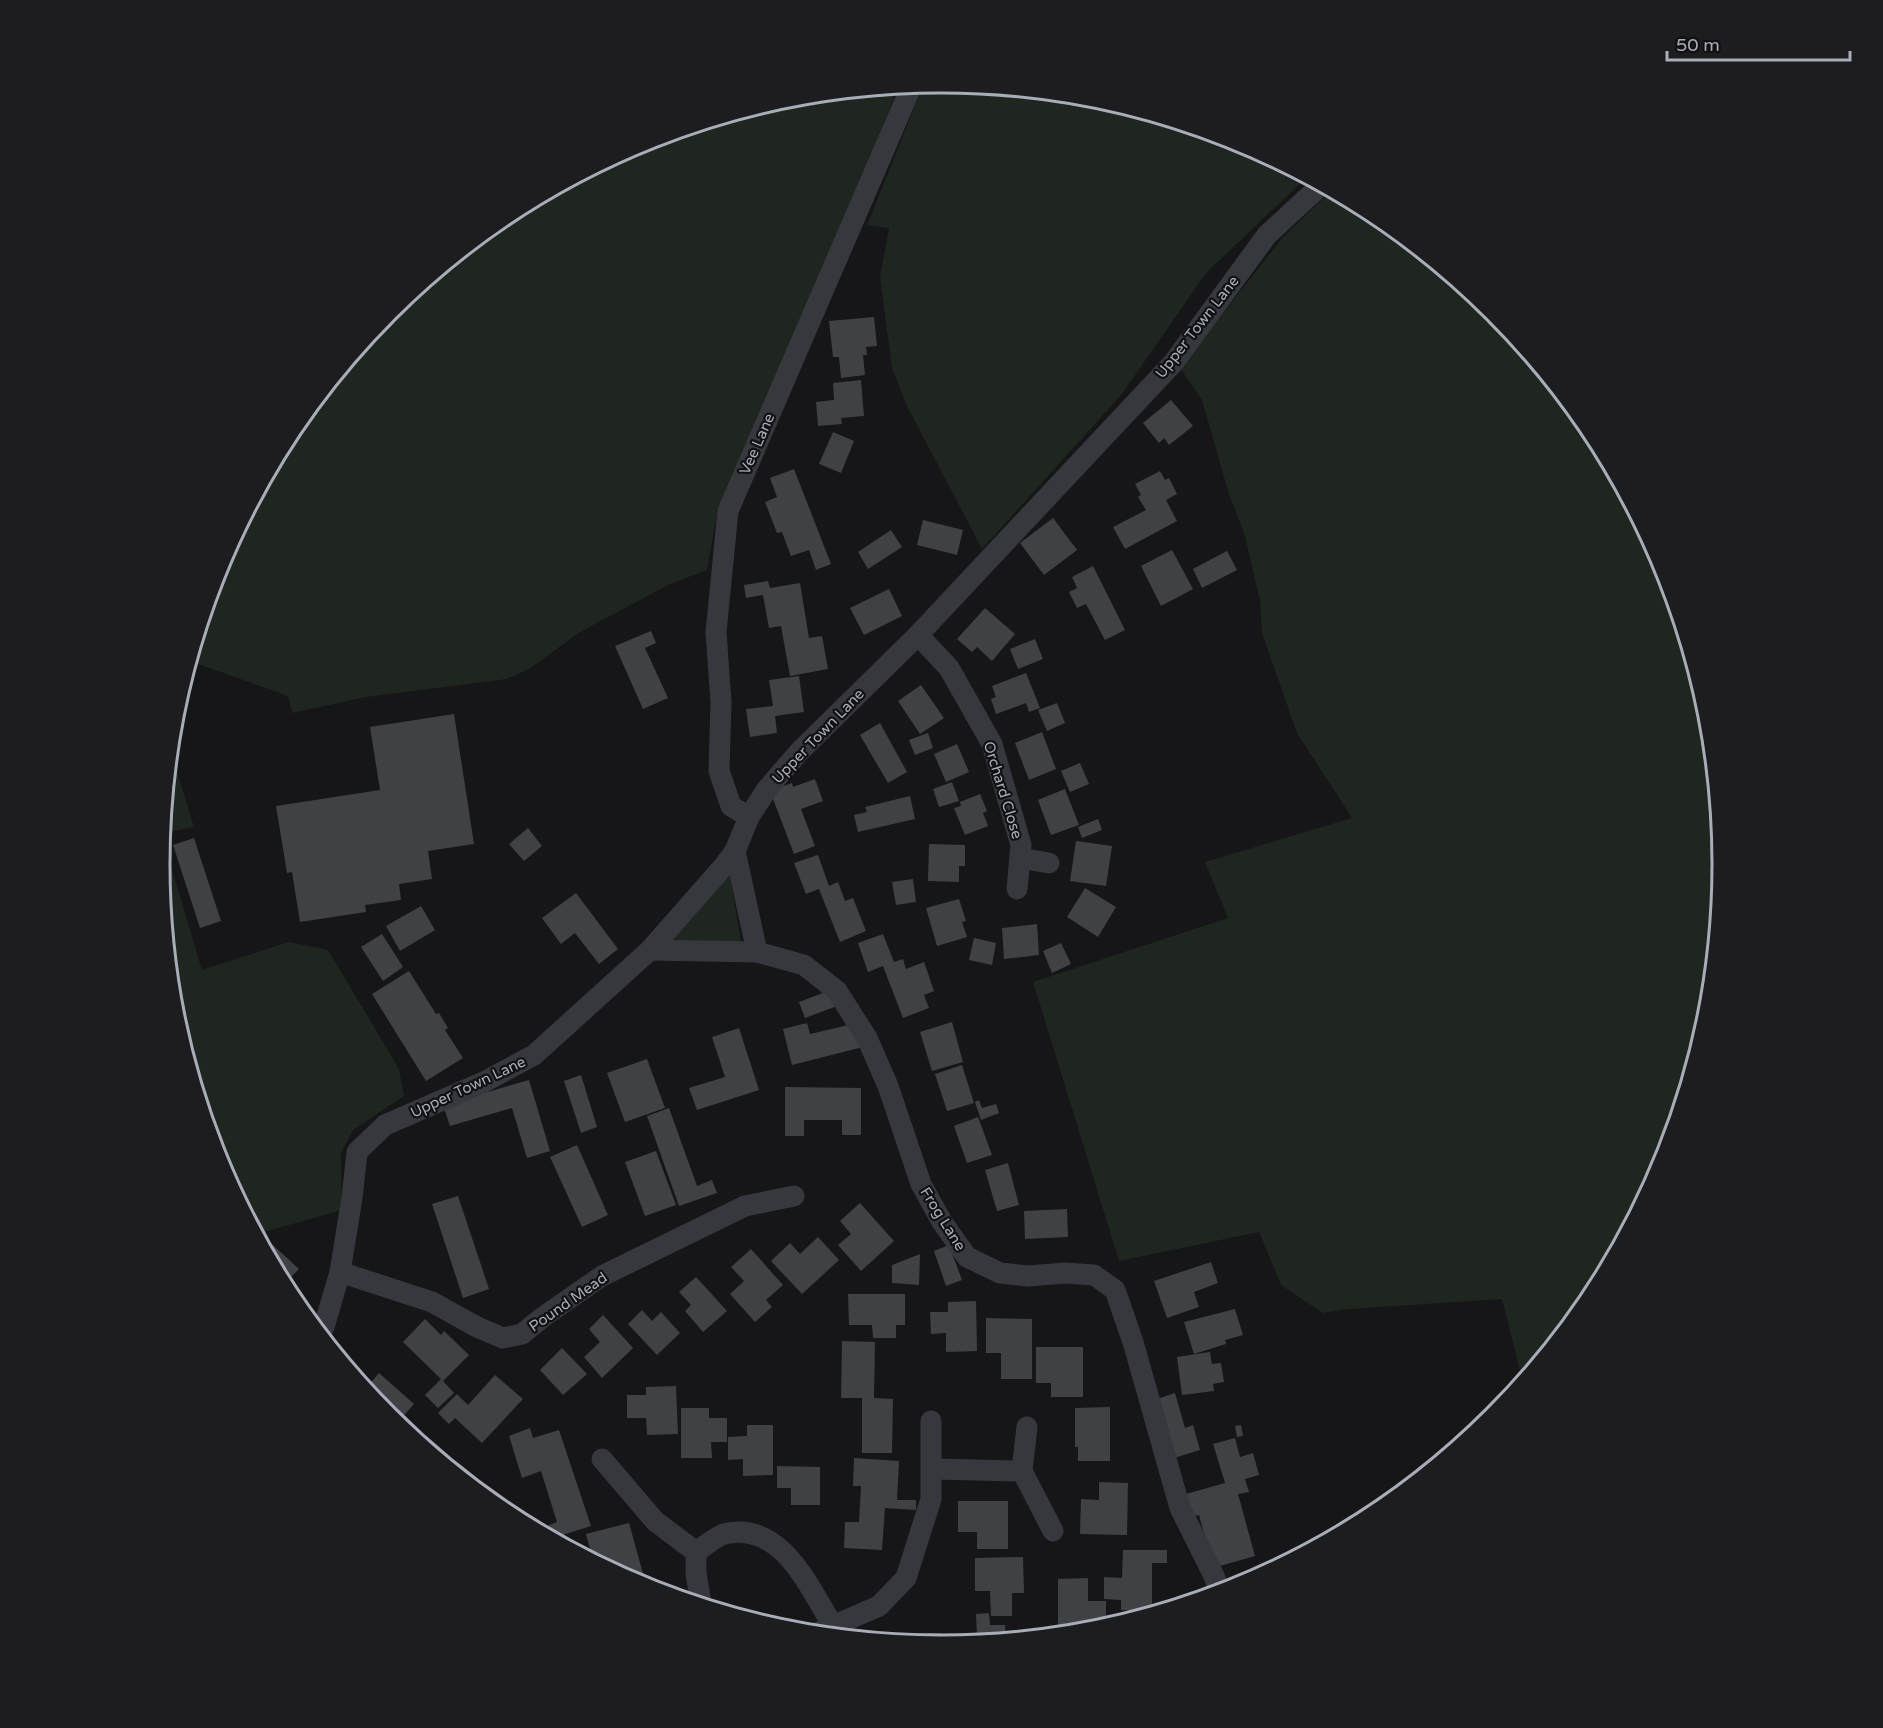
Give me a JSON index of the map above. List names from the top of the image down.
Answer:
{
  "streets": {
    "street": [
      "Upper Town Lane",
      "Vee Lane",
      "Orchard Close",
      "Frog Lane",
      "Pound Mead"
    ]
  },
  "crossings": [
    ["Upper Town Lane", "Vee Lane"],
    ["Upper Town Lane", "Orchard Close"],
    ["Upper Town Lane", "Frog Lane"],
    ["Upper Town Lane", "Pound Mead"]
  ],
  "scale_bar": "50 m"
}
